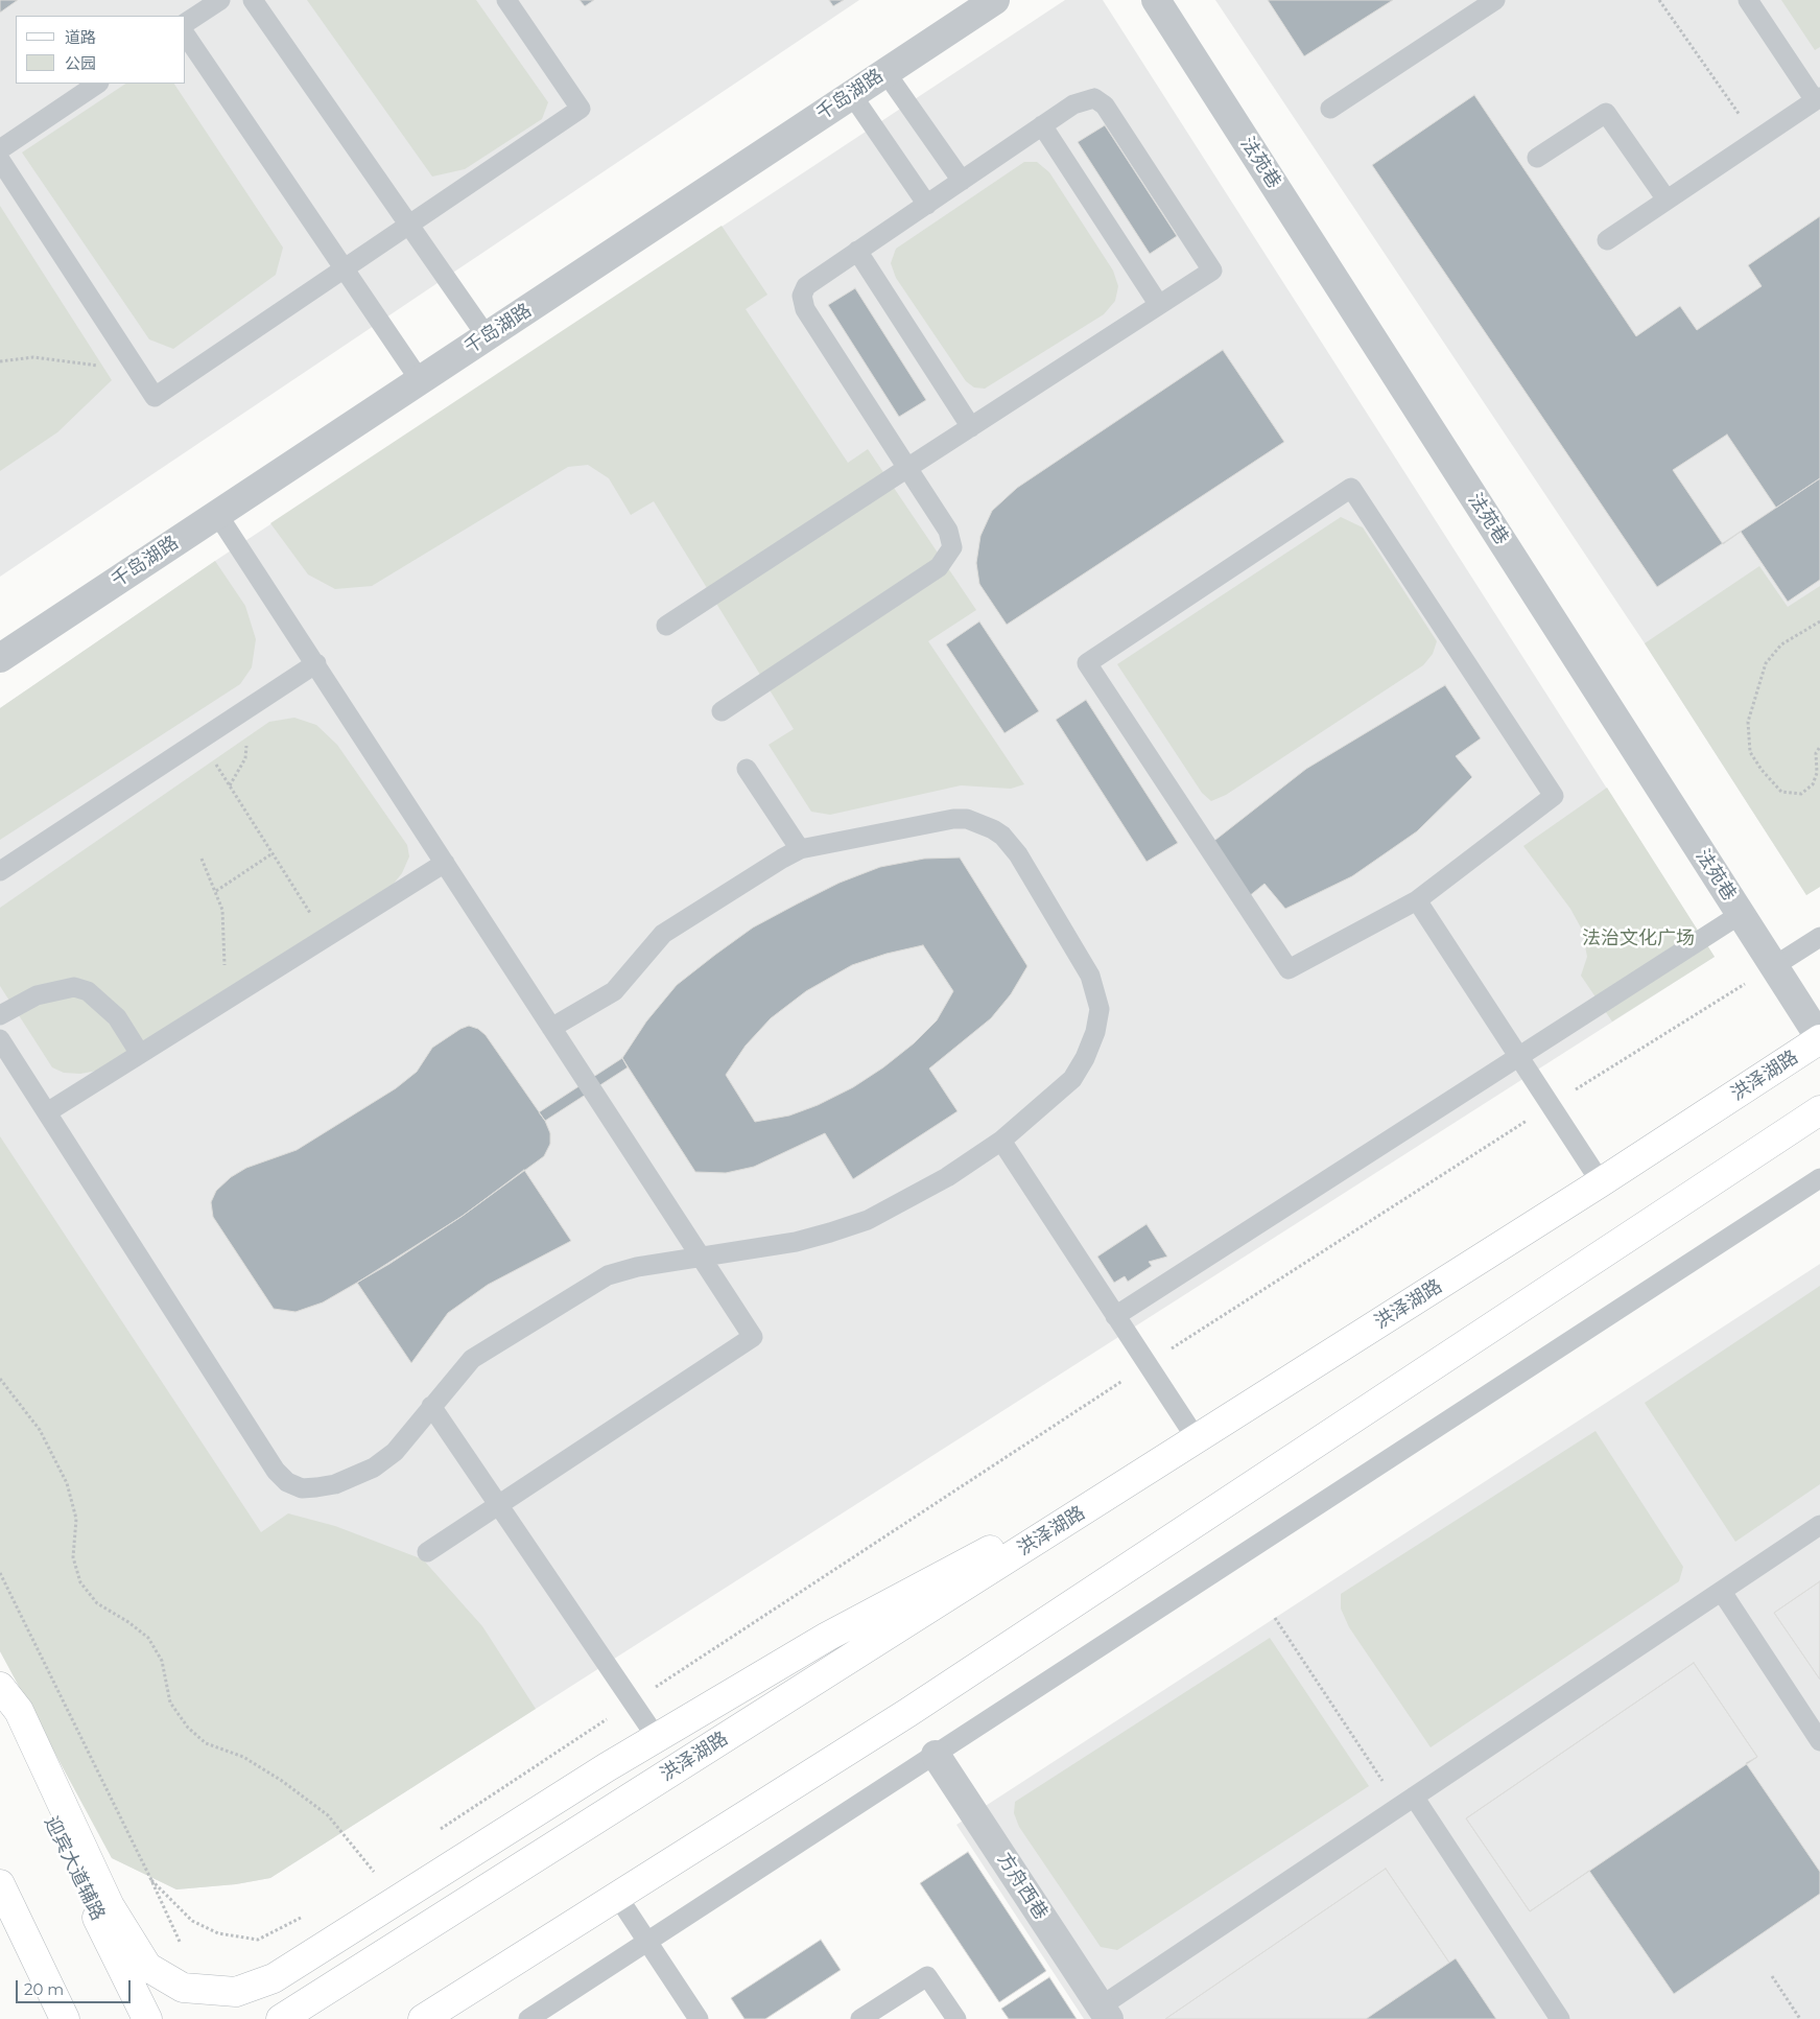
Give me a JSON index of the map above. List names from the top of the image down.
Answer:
{
  "streets": {
    "main road": ["洪泽湖路", "迎宾大道辅路"],
    "street": ["千岛湖路", "法苑巷", "方舟西巷"]
  },
  "crossings": [
    ["法苑巷", "洪泽湖路"]
  ],
  "parks": ["法治文化广场"],
  "legend": ["道路", "公园"],
  "scale_bar": "20 m"
}
